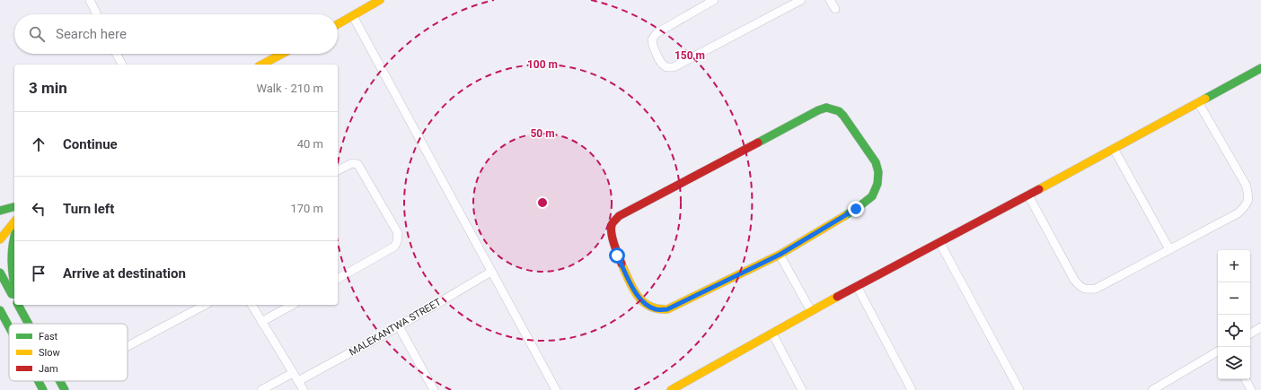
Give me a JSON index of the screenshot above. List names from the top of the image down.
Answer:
{
  "streets": {
    "street": ["MALEKANTWA STREET"]
  },
  "legend": ["Fast", "Slow", "Jam"],
  "page": {
    "search": "Search here",
    "heading": ["3 min", "Walk · 210 m"],
    "list": [
      ["Continue", "40 m"],
      ["Turn left", "170 m"],
      "Arrive at destination"
    ],
    "map_buttons": ["+", "−"]
  },
  "rings": ["150 m", "100 m", "50 m"]
}
